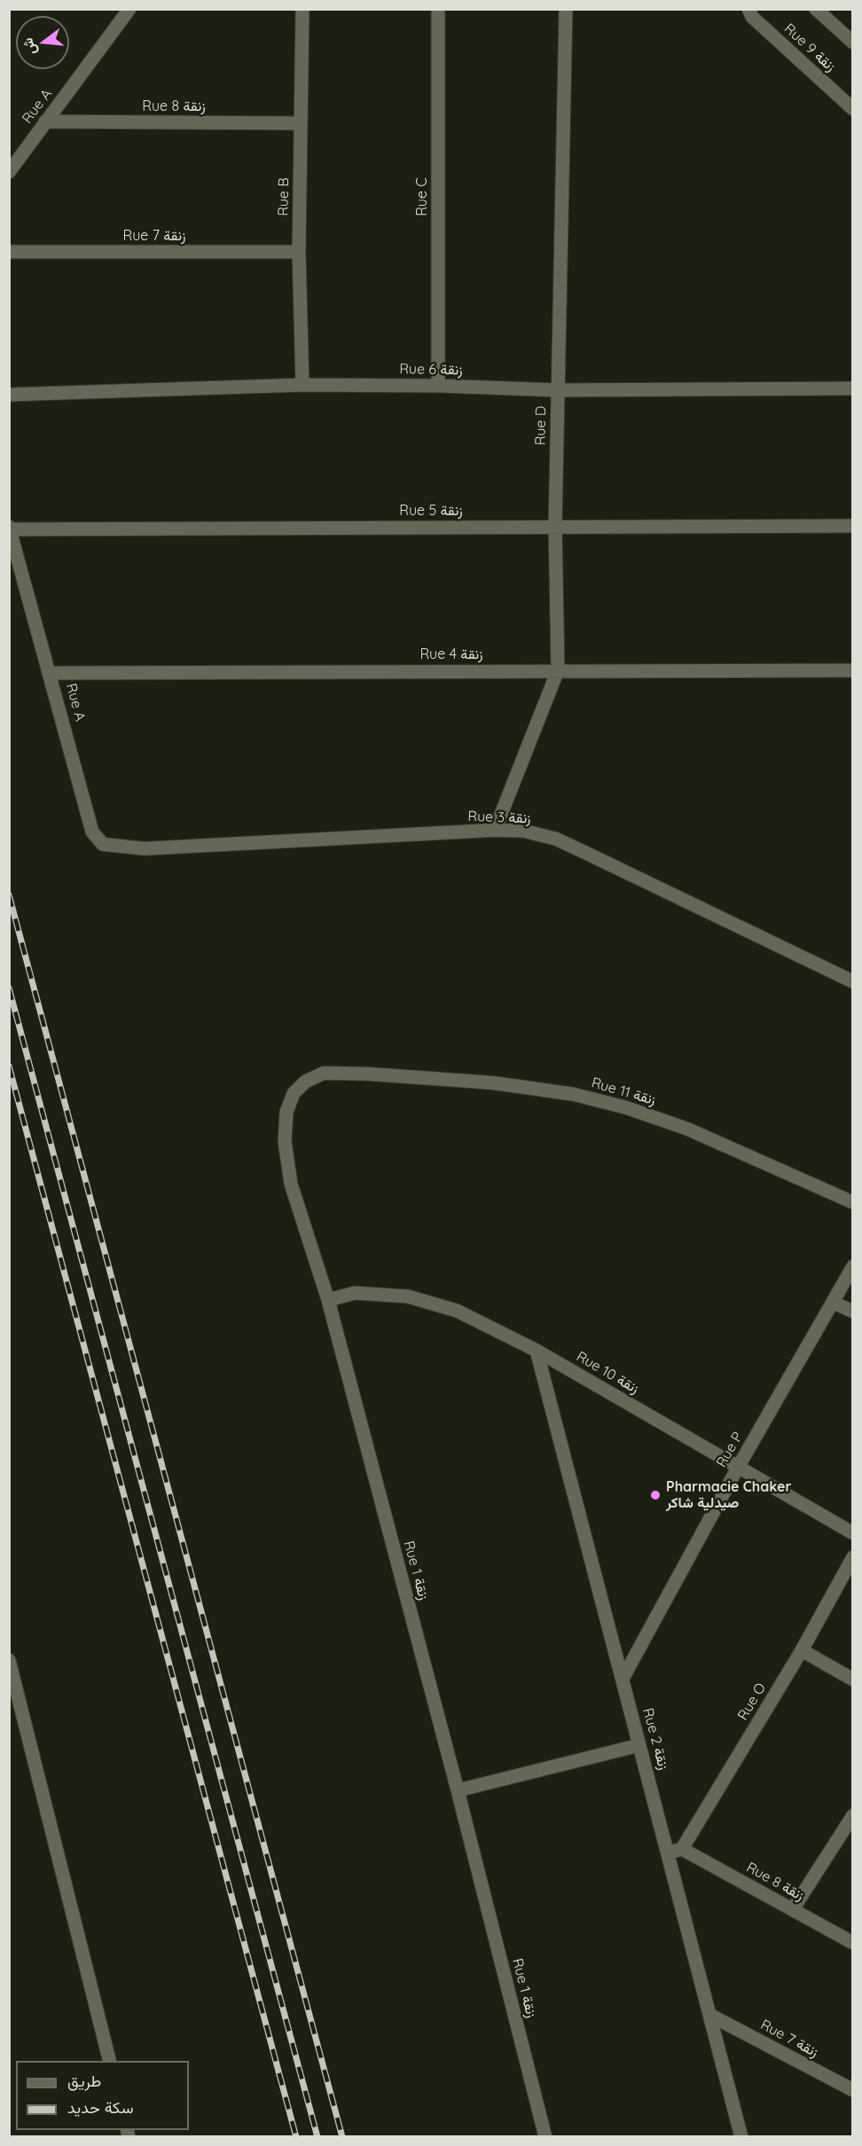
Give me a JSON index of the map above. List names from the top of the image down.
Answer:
{
  "streets": {
    "street": [
      "Rue 9 زنقة",
      "Rue A",
      "Rue 8 زنقة",
      "Rue B",
      "Rue C",
      "Rue 7 زنقة",
      "Rue 6 زنقة",
      "Rue D",
      "Rue 5 زنقة",
      "Rue 4 زنقة",
      "Rue 3 زنقة",
      "Rue 11 زنقة",
      "Rue 10 زنقة",
      "Rue P",
      "Rue 1 زنقة",
      "Rue O",
      "Rue 2 زنقة"
    ]
  },
  "crossings": [
    ["Rue A", "Rue 8 زنقة"],
    ["Rue A", "Rue 5 زنقة"],
    ["Rue A", "Rue 4 زنقة"],
    ["Rue A", "Rue 3 زنقة"],
    ["Rue 8 زنقة", "Rue B"],
    ["Rue 8 زنقة", "Rue O"],
    ["Rue 8 زنقة", "Rue 2 زنقة"],
    ["Rue B", "Rue 7 زنقة"],
    ["Rue B", "Rue 6 زنقة"],
    ["Rue C", "Rue 6 زنقة"],
    ["Rue 7 زنقة", "Rue 2 زنقة"],
    ["Rue 6 زنقة", "Rue D"],
    ["Rue D", "Rue 5 زنقة"],
    ["Rue D", "Rue 4 زنقة"],
    ["Rue D", "Rue 3 زنقة"],
    ["Rue 11 زنقة", "Rue 1 زنقة"],
    ["Rue 10 زنقة", "Rue P"],
    ["Rue 10 زنقة", "Rue 1 زنقة"],
    ["Rue 10 زنقة", "Rue 2 زنقة"],
    ["Rue P", "Rue 2 زنقة"],
    ["Rue O", "Rue 2 زنقة"]
  ],
  "places": ["Pharmacie Chaker صيدلية شاكر"],
  "legend": ["طريق", "سكة حديد"],
  "north": "left"
}
